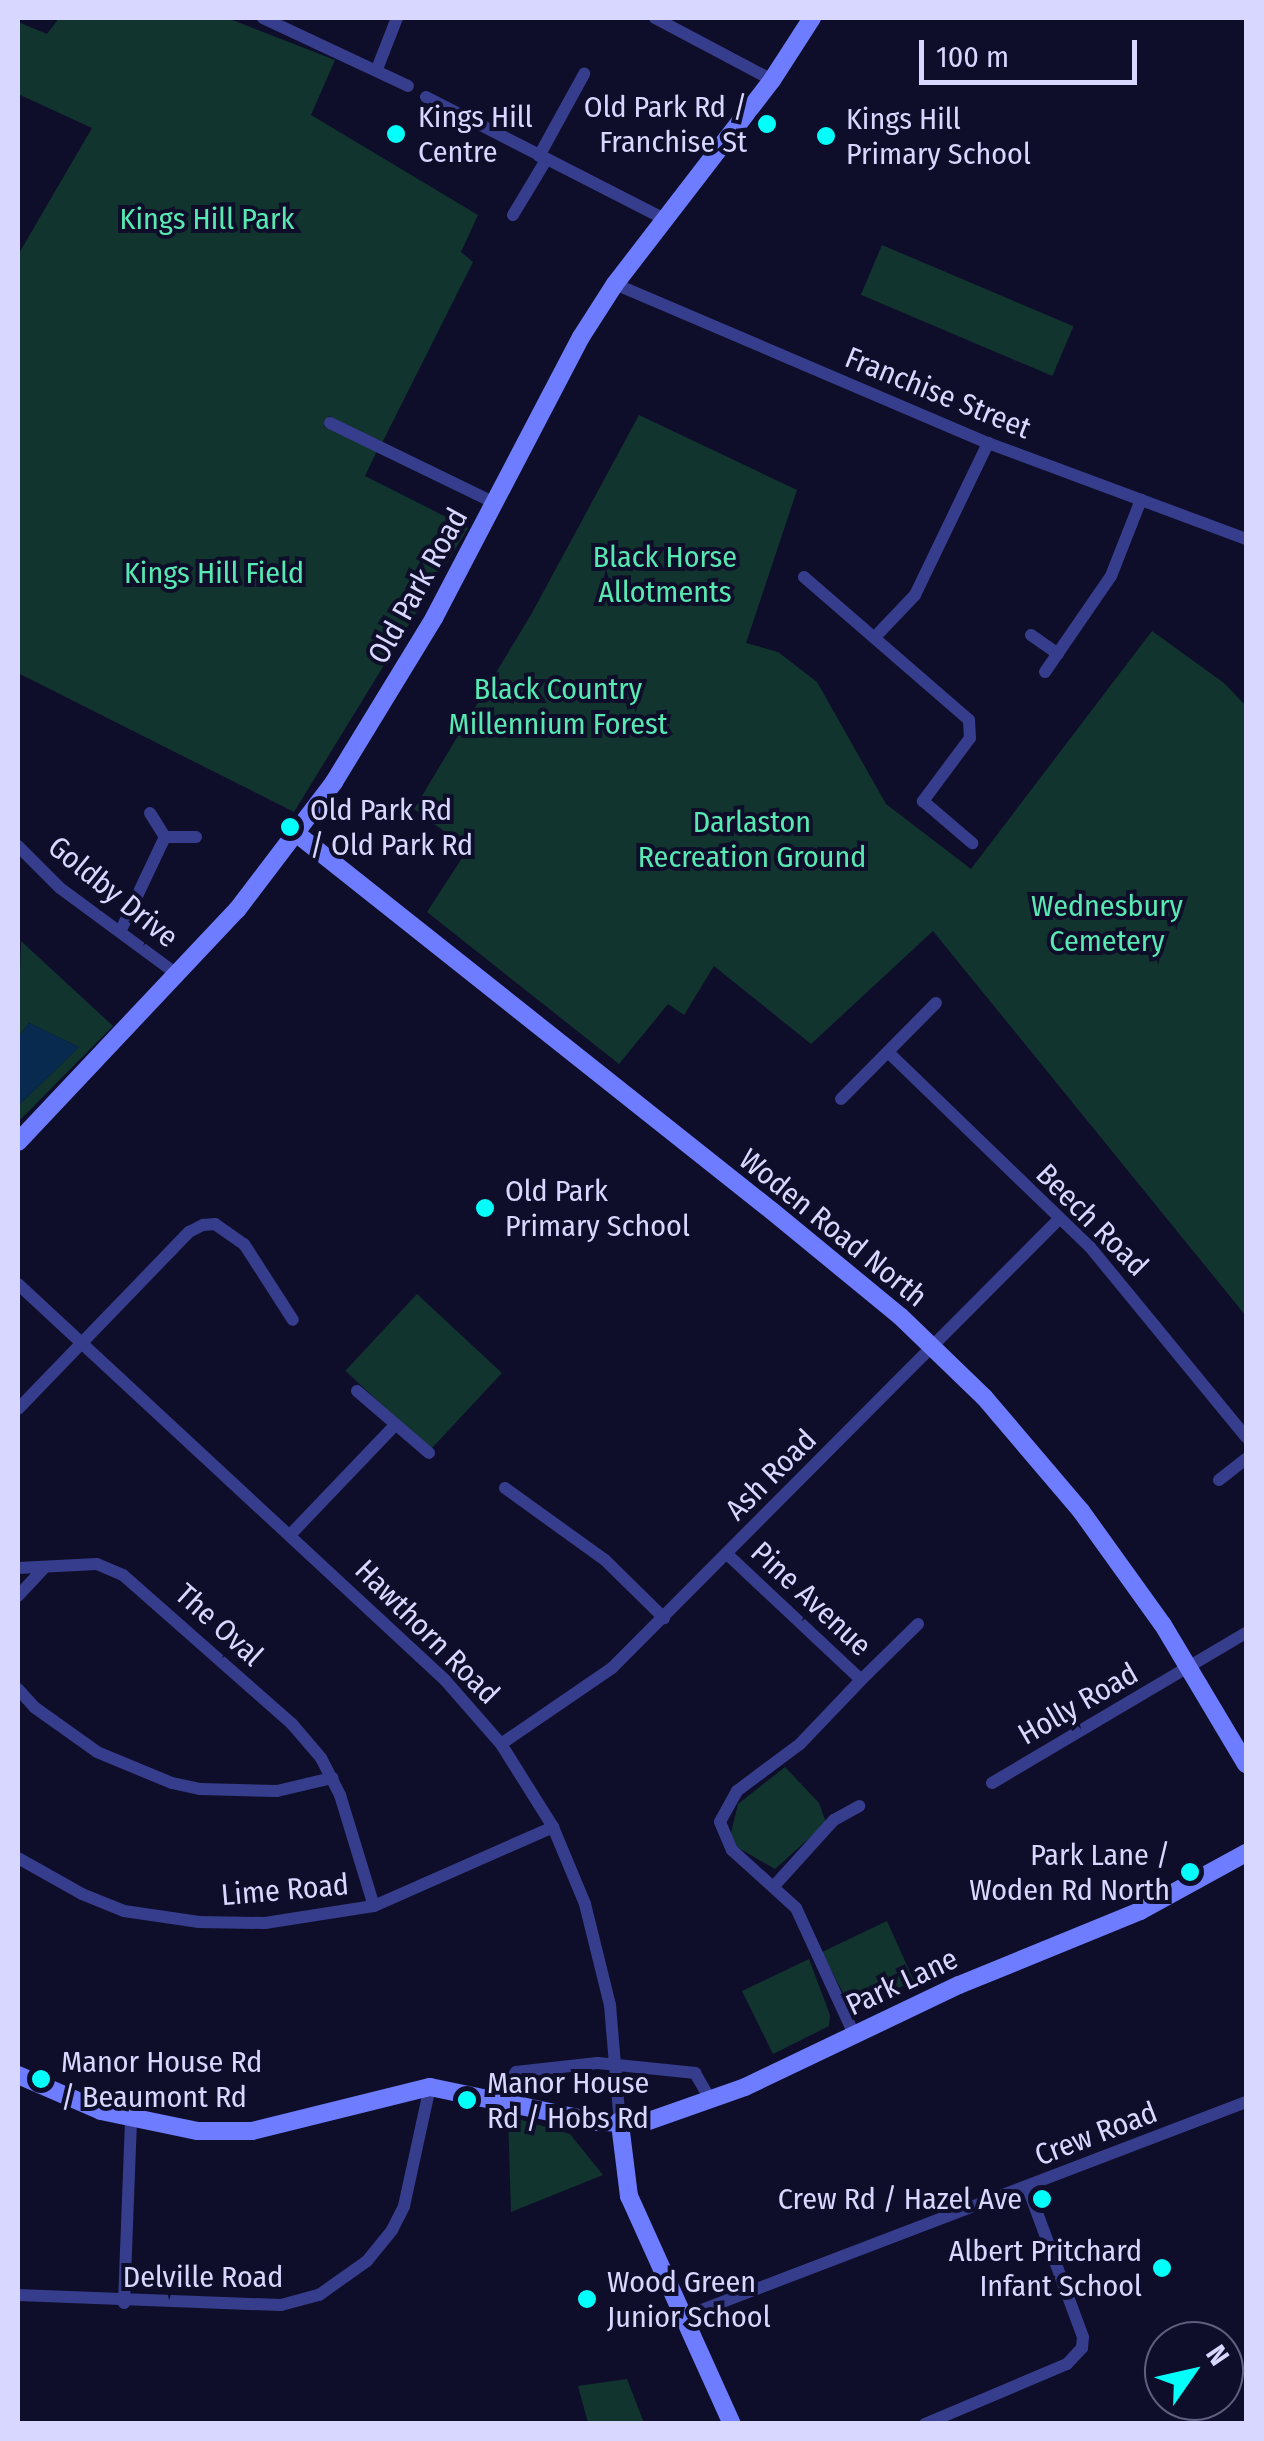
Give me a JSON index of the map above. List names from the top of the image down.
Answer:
{
  "streets": {
    "street": [
      "Franchise Street",
      "Old Park Road",
      "Goldby Drive",
      "Beech Road",
      "Woden Road North",
      "Ash Road",
      "Pine Avenue",
      "The Oval",
      "Hawthorn Road",
      "Holly Road",
      "Lime Road",
      "Park Lane",
      "Crew Road",
      "Delville Road"
    ]
  },
  "crossings": [
    ["Franchise Street", "Old Park Road"],
    ["Old Park Road", "Goldby Drive"],
    ["Old Park Road", "Woden Road North"],
    ["Beech Road", "Ash Road"],
    ["Woden Road North", "Ash Road"],
    ["Woden Road North", "Holly Road"],
    ["Ash Road", "Pine Avenue"],
    ["Ash Road", "Hawthorn Road"],
    ["Pine Avenue", "Park Lane"],
    ["The Oval", "Lime Road"],
    ["Hawthorn Road", "Lime Road"],
    ["Hawthorn Road", "Park Lane"]
  ],
  "parks": [
    "Kings Hill Park",
    "Black Horse Allotments",
    "Kings Hill Field",
    "Black Country Millennium Forest",
    "Darlaston Recreation Ground",
    "Wednesbury Cemetery"
  ],
  "places": [
    "Old Park Rd / Franchise St",
    "Kings Hill Centre",
    "Kings Hill Primary School",
    "Old Park Rd / Old Park Rd",
    "Old Park Primary School",
    "Park Lane / Woden Rd North",
    "Manor House Rd / Beaumont Rd",
    "Manor House Rd / Hobs Rd",
    "Crew Rd / Hazel Ave",
    "Albert Pritchard Infant School",
    "Wood Green Junior School"
  ],
  "scale_bar": "100 m",
  "north": "top right"
}
